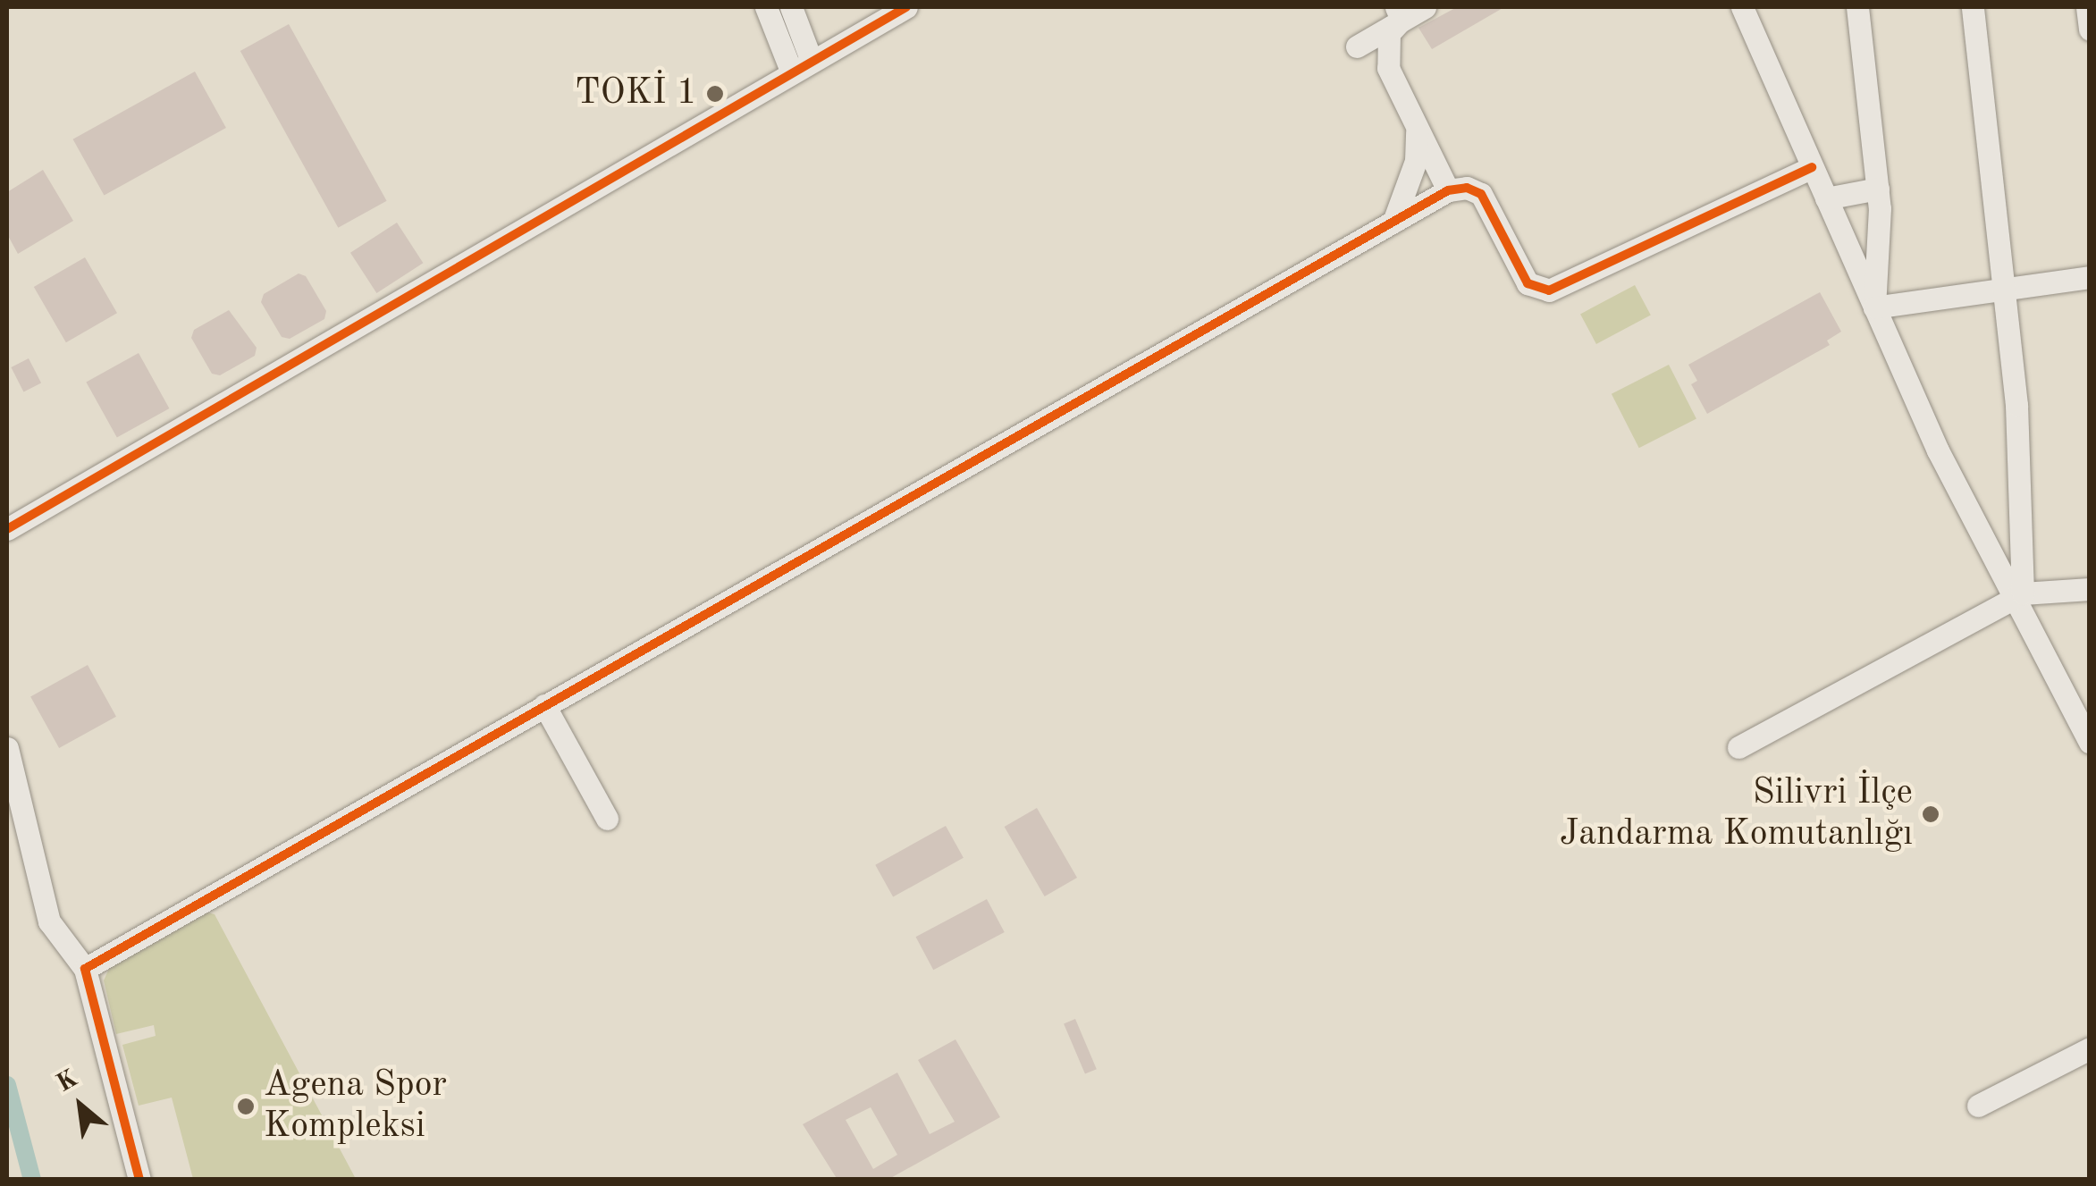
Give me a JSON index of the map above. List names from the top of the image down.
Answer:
{
  "places": ["TOKİ 1", "Silivri İlçe Jandarma Komutanlığı", "Agena Spor Kompleksi"],
  "north": "top left"
}
